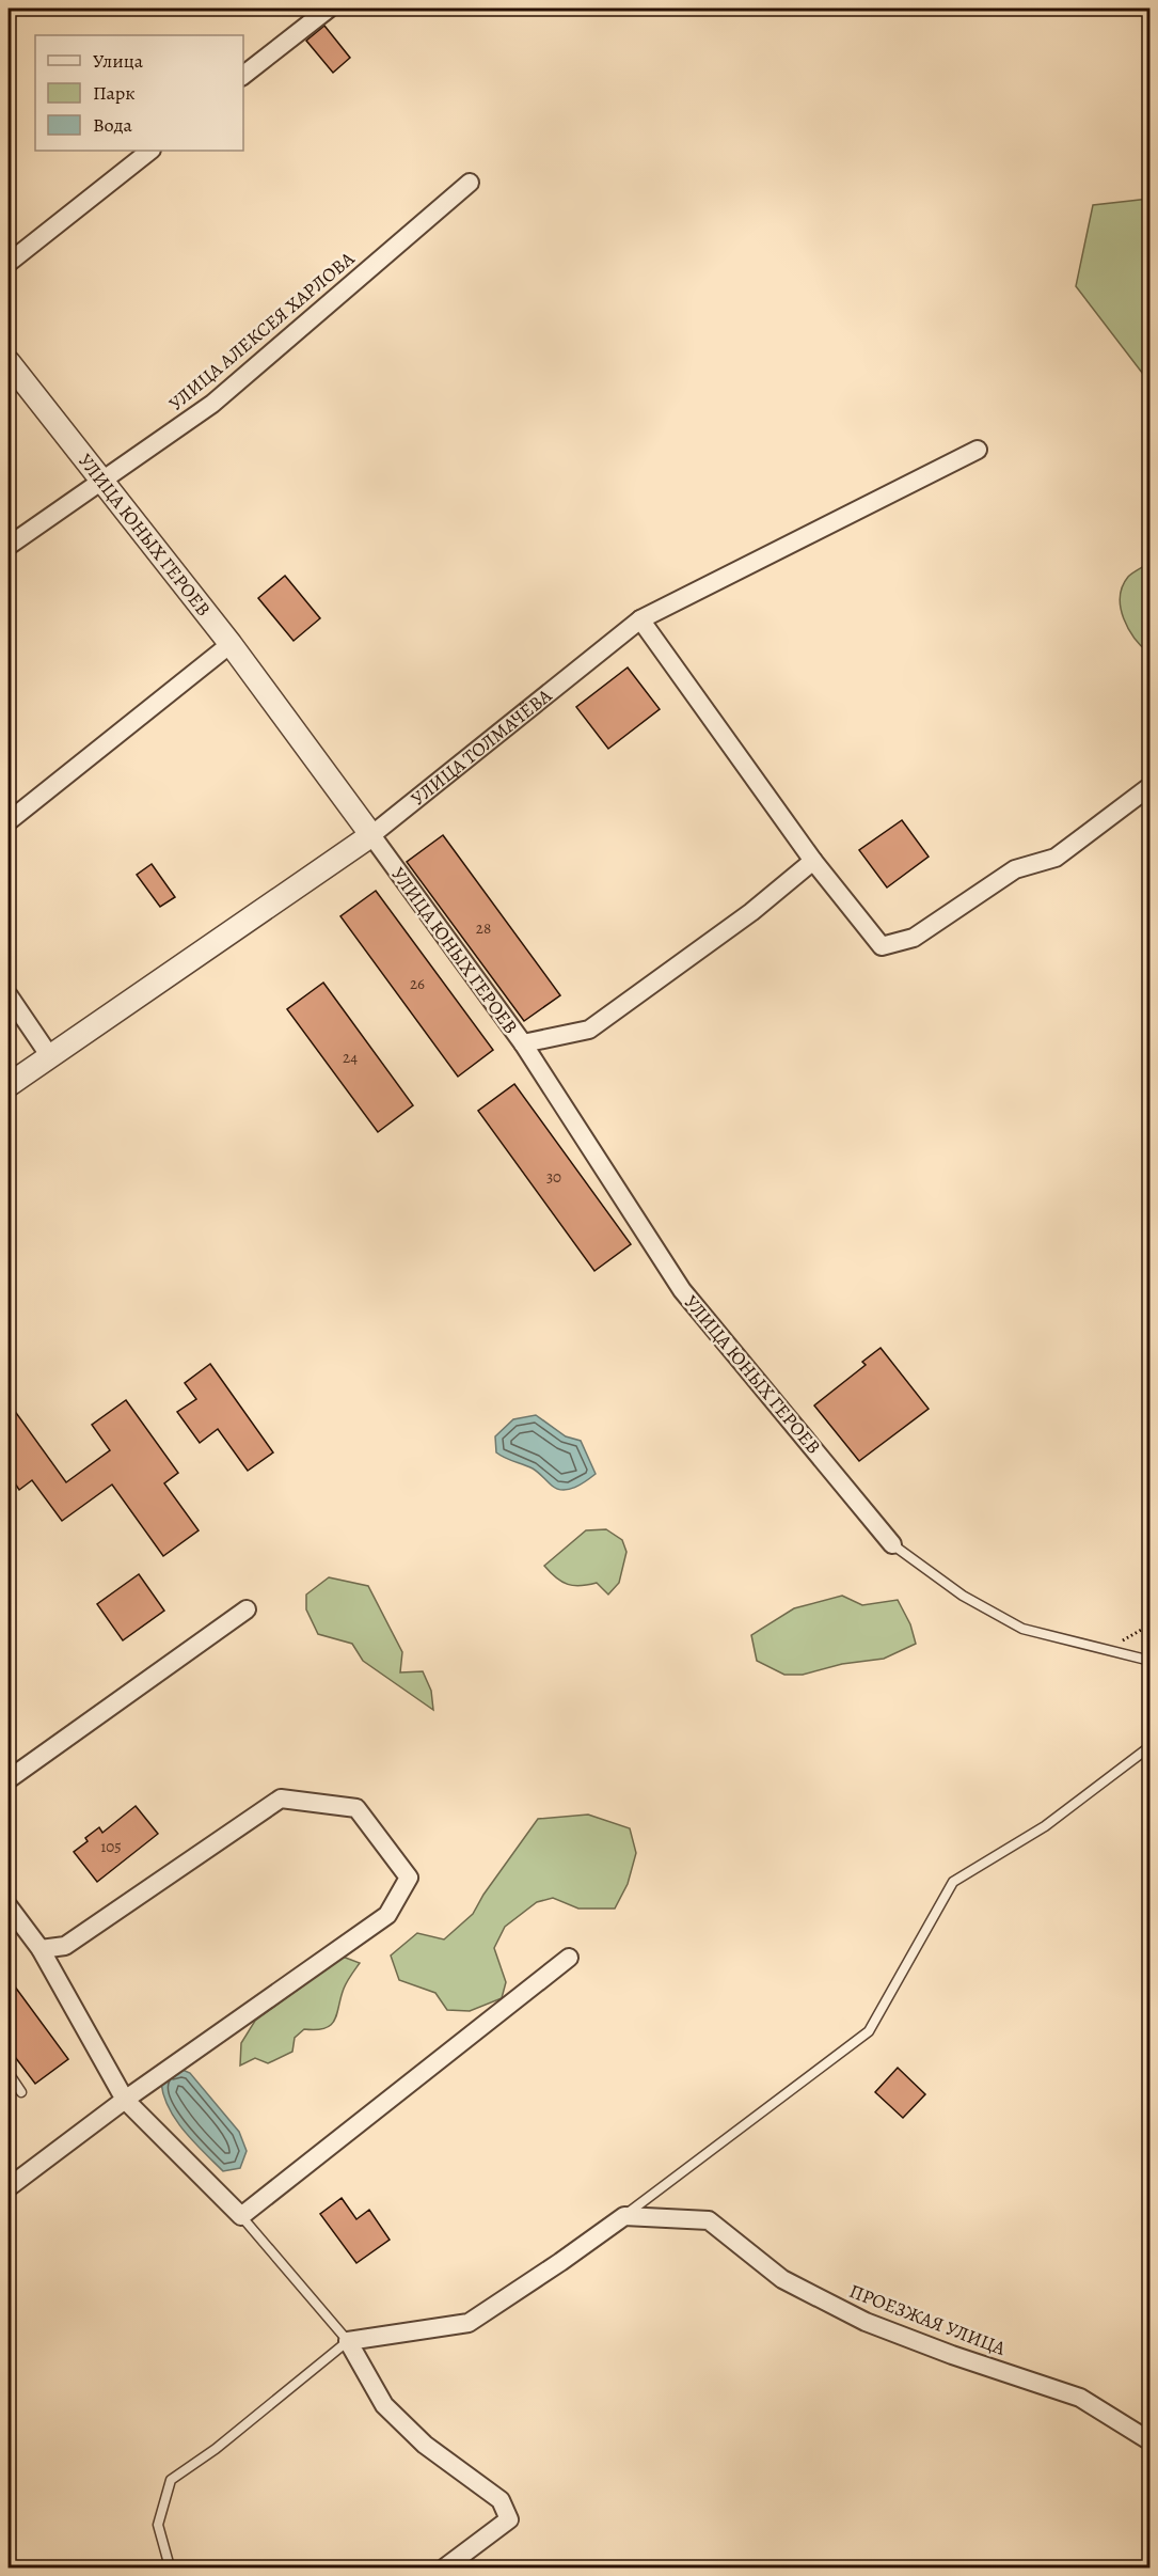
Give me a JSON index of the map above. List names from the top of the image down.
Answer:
{
  "streets": {
    "street": [
      "УЛИЦА АЛЕКСЕЯ ХАРЛОВА",
      "УЛИЦА ЮНЫХ ГЕРОЕВ",
      "УЛИЦА ТОЛМАЧЁВА",
      "ПРОЕЗЖАЯ УЛИЦА"
    ]
  },
  "crossings": [
    ["УЛИЦА АЛЕКСЕЯ ХАРЛОВА", "УЛИЦА ЮНЫХ ГЕРОЕВ"],
    ["УЛИЦА ЮНЫХ ГЕРОЕВ", "УЛИЦА ТОЛМАЧЁВА"]
  ],
  "house_numbers": [
    "28",
    "26",
    "24",
    "30",
    "105"
  ],
  "legend": ["Улица", "Парк", "Вода"]
}
